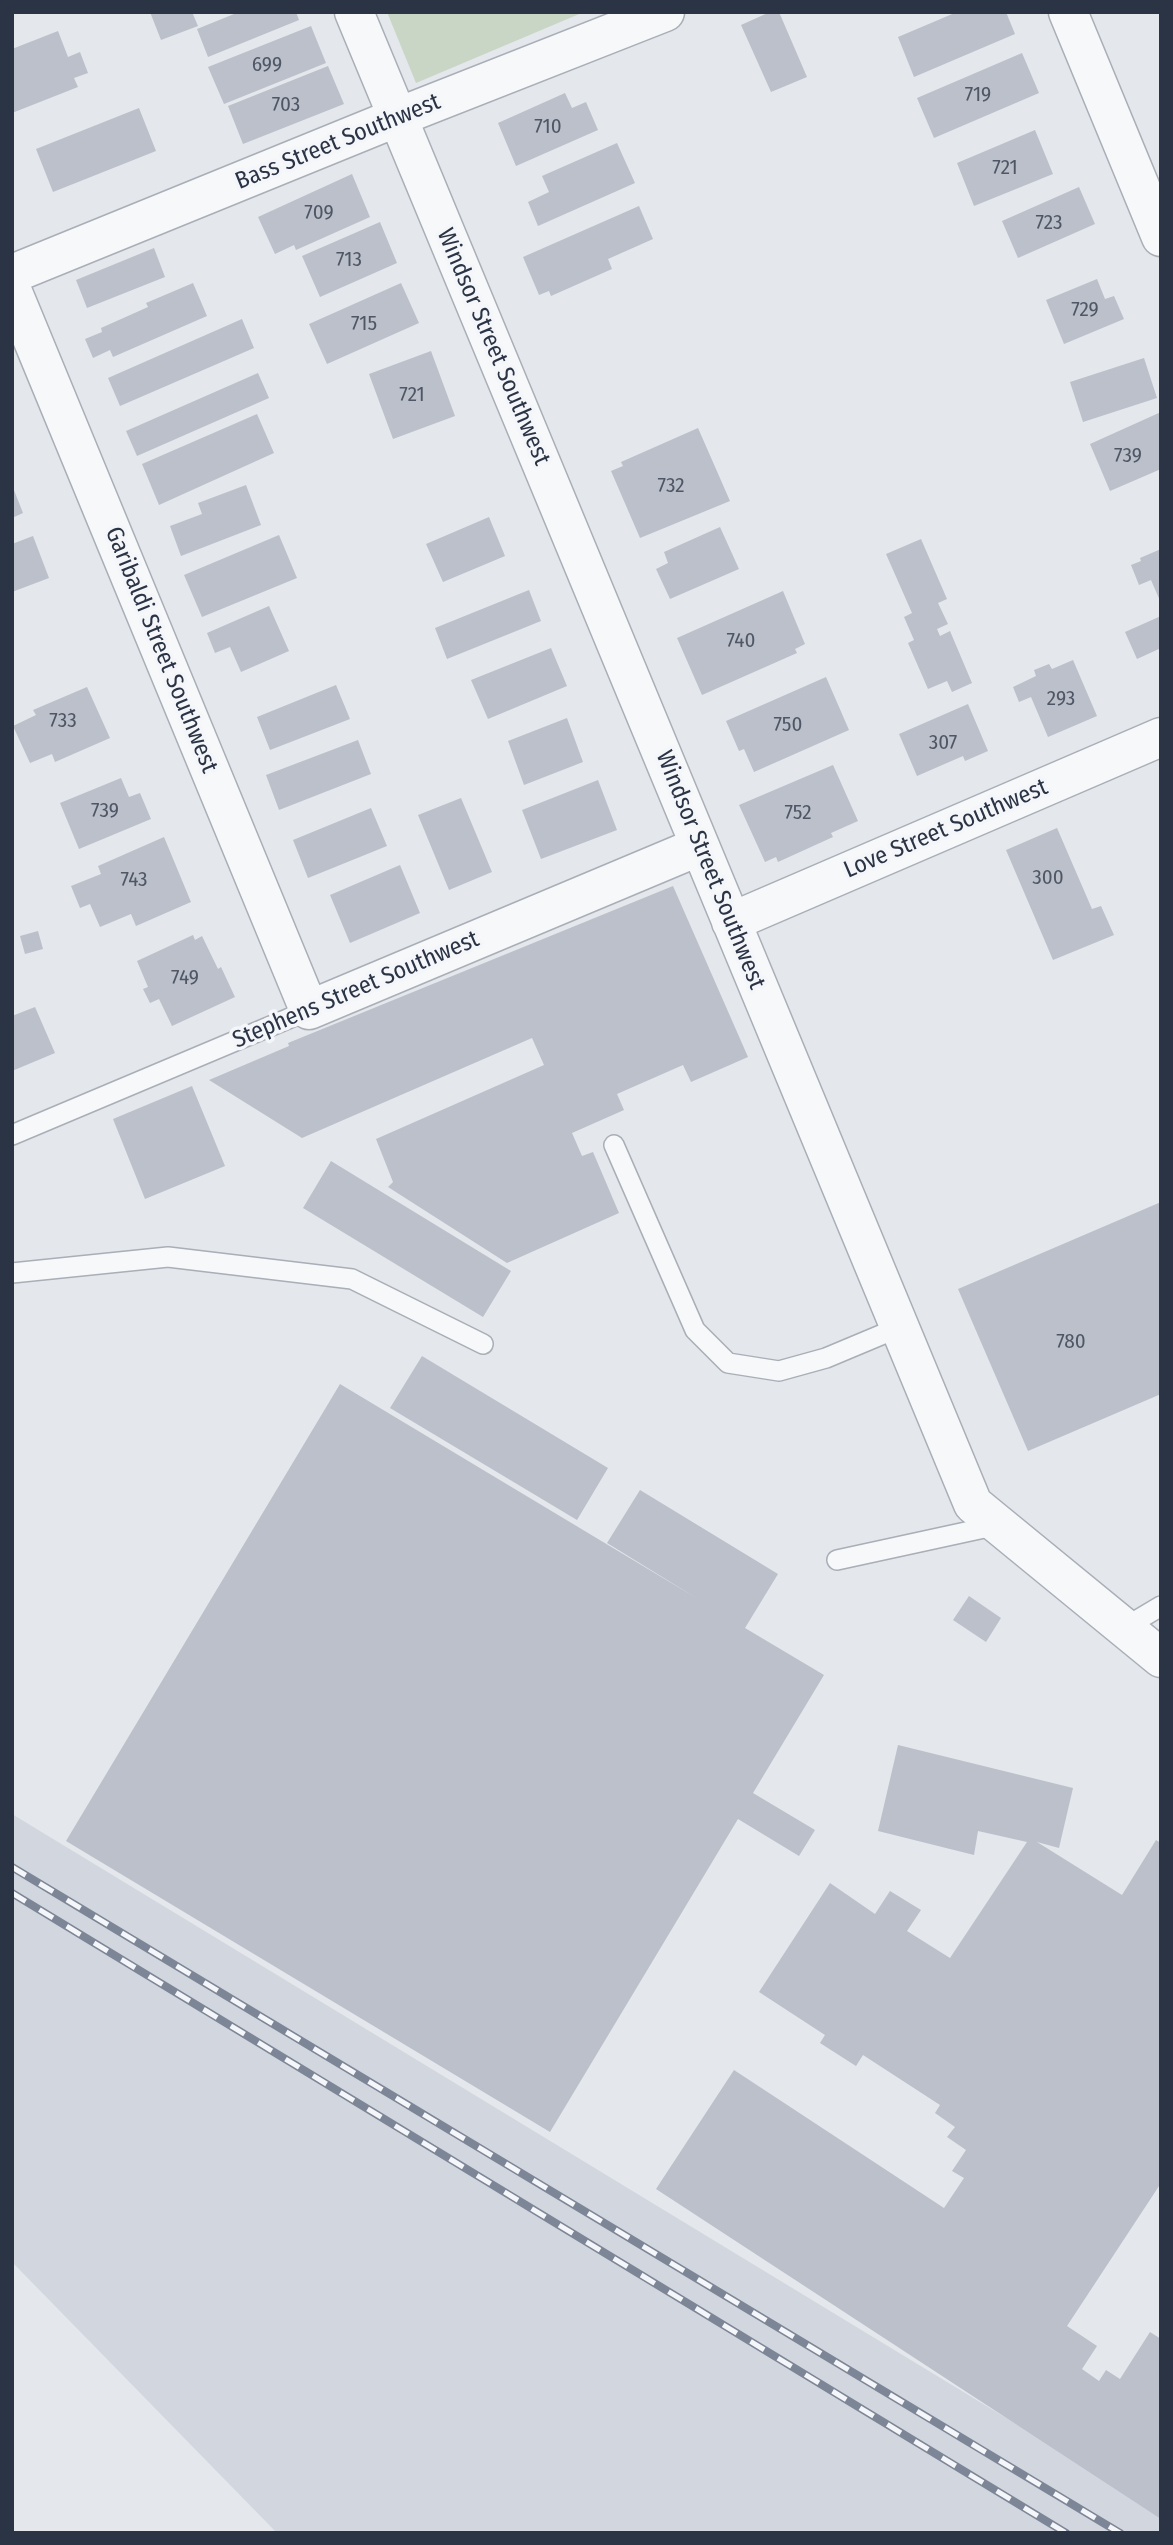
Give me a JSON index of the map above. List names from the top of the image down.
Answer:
{
  "streets": {
    "street": [
      "Bass Street Southwest",
      "Windsor Street Southwest",
      "Garibaldi Street Southwest",
      "Love Street Southwest",
      "Stephens Street Southwest"
    ]
  },
  "crossings": [
    ["Bass Street Southwest", "Windsor Street Southwest"],
    ["Windsor Street Southwest", "Love Street Southwest"],
    ["Windsor Street Southwest", "Stephens Street Southwest"],
    ["Garibaldi Street Southwest", "Stephens Street Southwest"]
  ],
  "house_numbers": [
    "699",
    "719",
    "703",
    "710",
    "721",
    "709",
    "723",
    "713",
    "729",
    "715",
    "721",
    "739",
    "732",
    "740",
    "293",
    "733",
    "750",
    "307",
    "739",
    "752",
    "300",
    "743",
    "749",
    "780"
  ]
}
